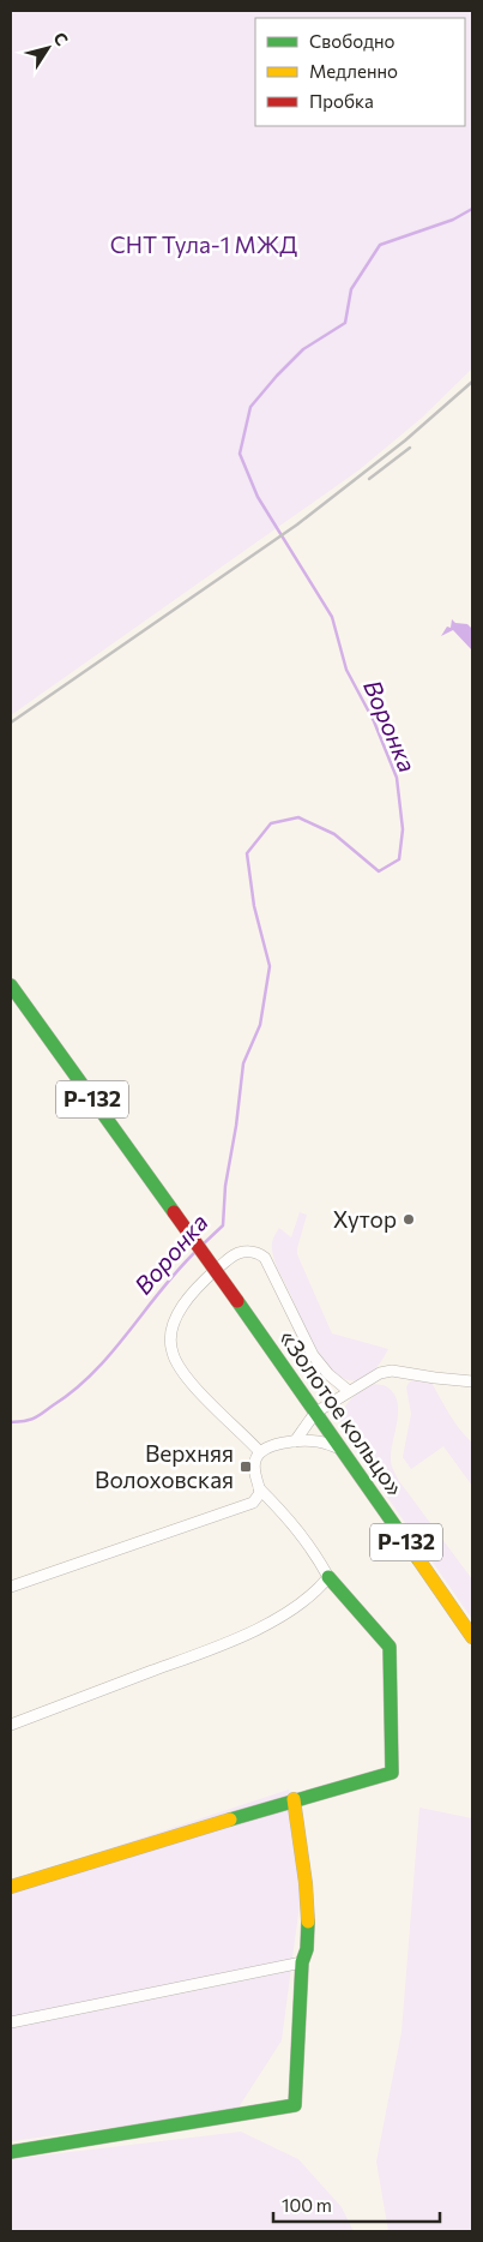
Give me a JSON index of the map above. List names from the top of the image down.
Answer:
{
  "streets": {
    "street": ["Р-132", "«Золотое кольцо»"]
  },
  "water": ["Воронка"],
  "parks": ["СНТ Тула-1 МЖД"],
  "places": {
    "other": ["Хутор"],
    "transit": ["Верхняя Волоховская"]
  },
  "legend": ["Свободно", "Медленно", "Пробка"],
  "scale_bar": "100 m",
  "north": "top right"
}
